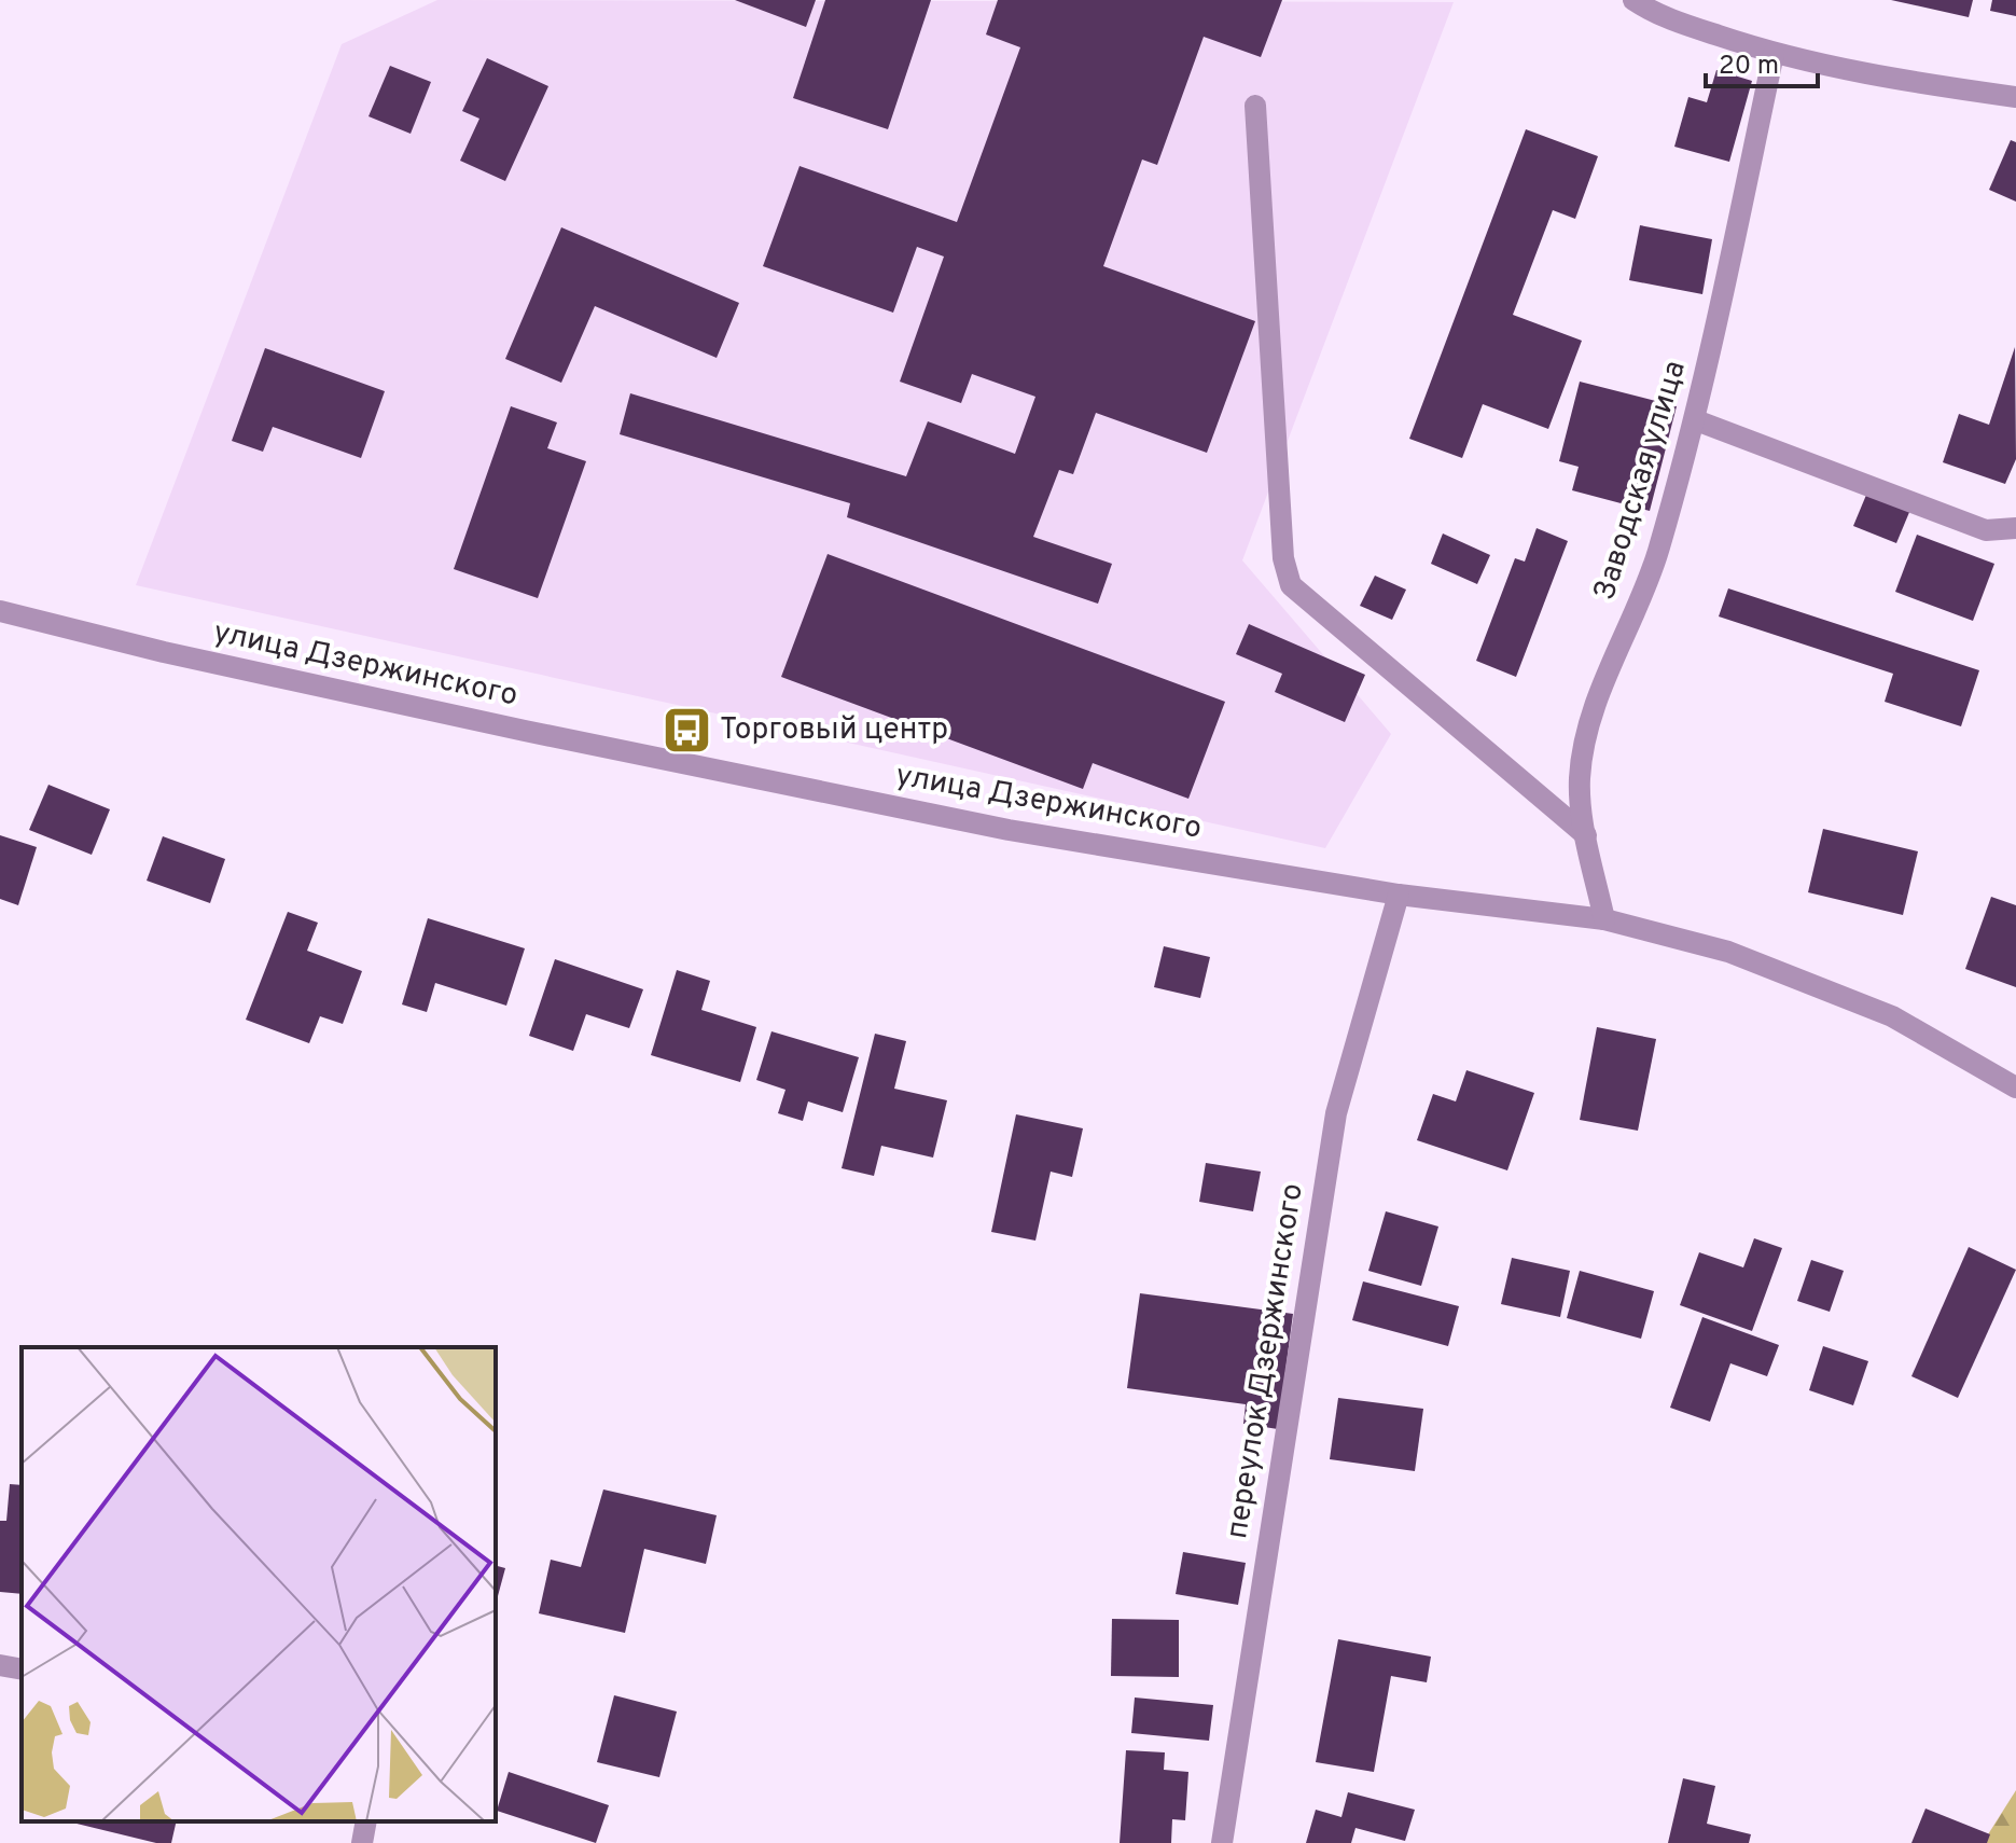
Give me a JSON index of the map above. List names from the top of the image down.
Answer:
{
  "streets": {
    "street": ["Заводская улица", "улица Дзержинского", "переулок Дзержинского"]
  },
  "crossings": [
    ["Заводская улица", "улица Дзержинского"],
    ["улица Дзержинского", "переулок Дзержинского"]
  ],
  "places": {
    "bus stop": ["Торговый центр"]
  },
  "scale_bar": "20 m"
}
